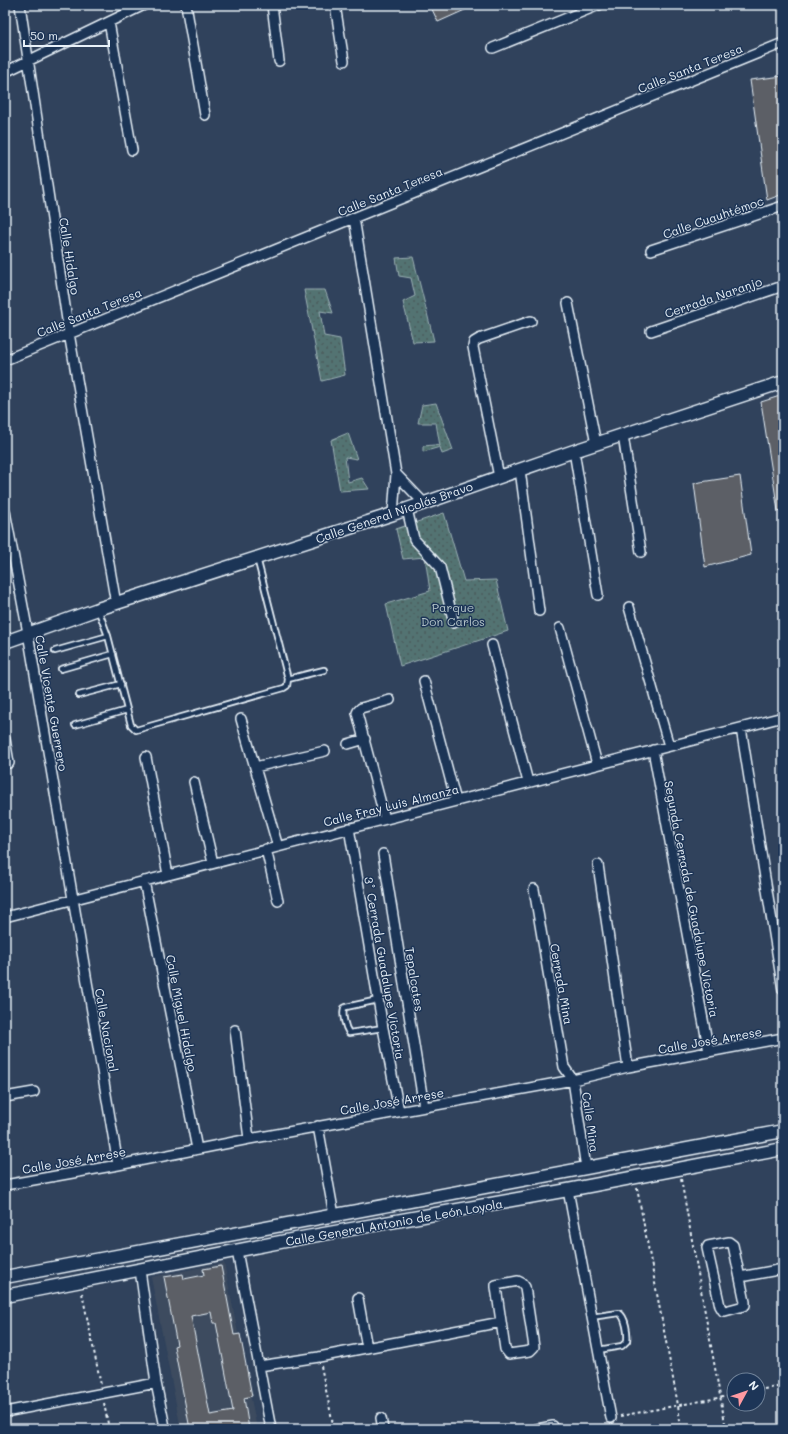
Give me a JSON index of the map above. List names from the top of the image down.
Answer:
{
  "streets": {
    "street": [
      "Calle Santa Teresa",
      "Calle Cuauhtémoc",
      "Calle Hidalgo",
      "Cerrada Naranjo",
      "Calle General Nicolás Bravo",
      "Calle Vicente Guerrero",
      "Calle Fray Luis Almanza",
      "Segunda Cerrada de Guadalupe Victoria",
      "3˚ Cerrada Guadalupe Victoria",
      "Tepalcates",
      "Cerrada Mina",
      "Calle Miguel Hidalgo",
      "Calle Nacional",
      "Calle José Arrese",
      "Calle Mina",
      "Calle General Antonio de León Loyola"
    ]
  },
  "crossings": [
    ["Calle Santa Teresa", "Calle Hidalgo"],
    ["Calle Hidalgo", "Calle General Nicolás Bravo"],
    ["Calle General Nicolás Bravo", "Calle Vicente Guerrero"],
    ["Calle Vicente Guerrero", "Calle Fray Luis Almanza"],
    ["Calle Vicente Guerrero", "Calle Nacional"],
    ["Calle Fray Luis Almanza", "Segunda Cerrada de Guadalupe Victoria"],
    ["Calle Fray Luis Almanza", "3˚ Cerrada Guadalupe Victoria"],
    ["Calle Fray Luis Almanza", "Calle Miguel Hidalgo"],
    ["Calle Fray Luis Almanza", "Calle Nacional"],
    ["Segunda Cerrada de Guadalupe Victoria", "Calle José Arrese"],
    ["3˚ Cerrada Guadalupe Victoria", "Calle José Arrese"],
    ["Tepalcates", "Calle José Arrese"],
    ["Cerrada Mina", "Calle José Arrese"],
    ["Cerrada Mina", "Calle Mina"],
    ["Calle Miguel Hidalgo", "Calle José Arrese"],
    ["Calle Nacional", "Calle José Arrese"],
    ["Calle José Arrese", "Calle Mina"],
    ["Calle Mina", "Calle General Antonio de León Loyola"]
  ],
  "parks": ["Parque Don Carlos"],
  "scale_bar": "50 m",
  "north": "top right"
}
